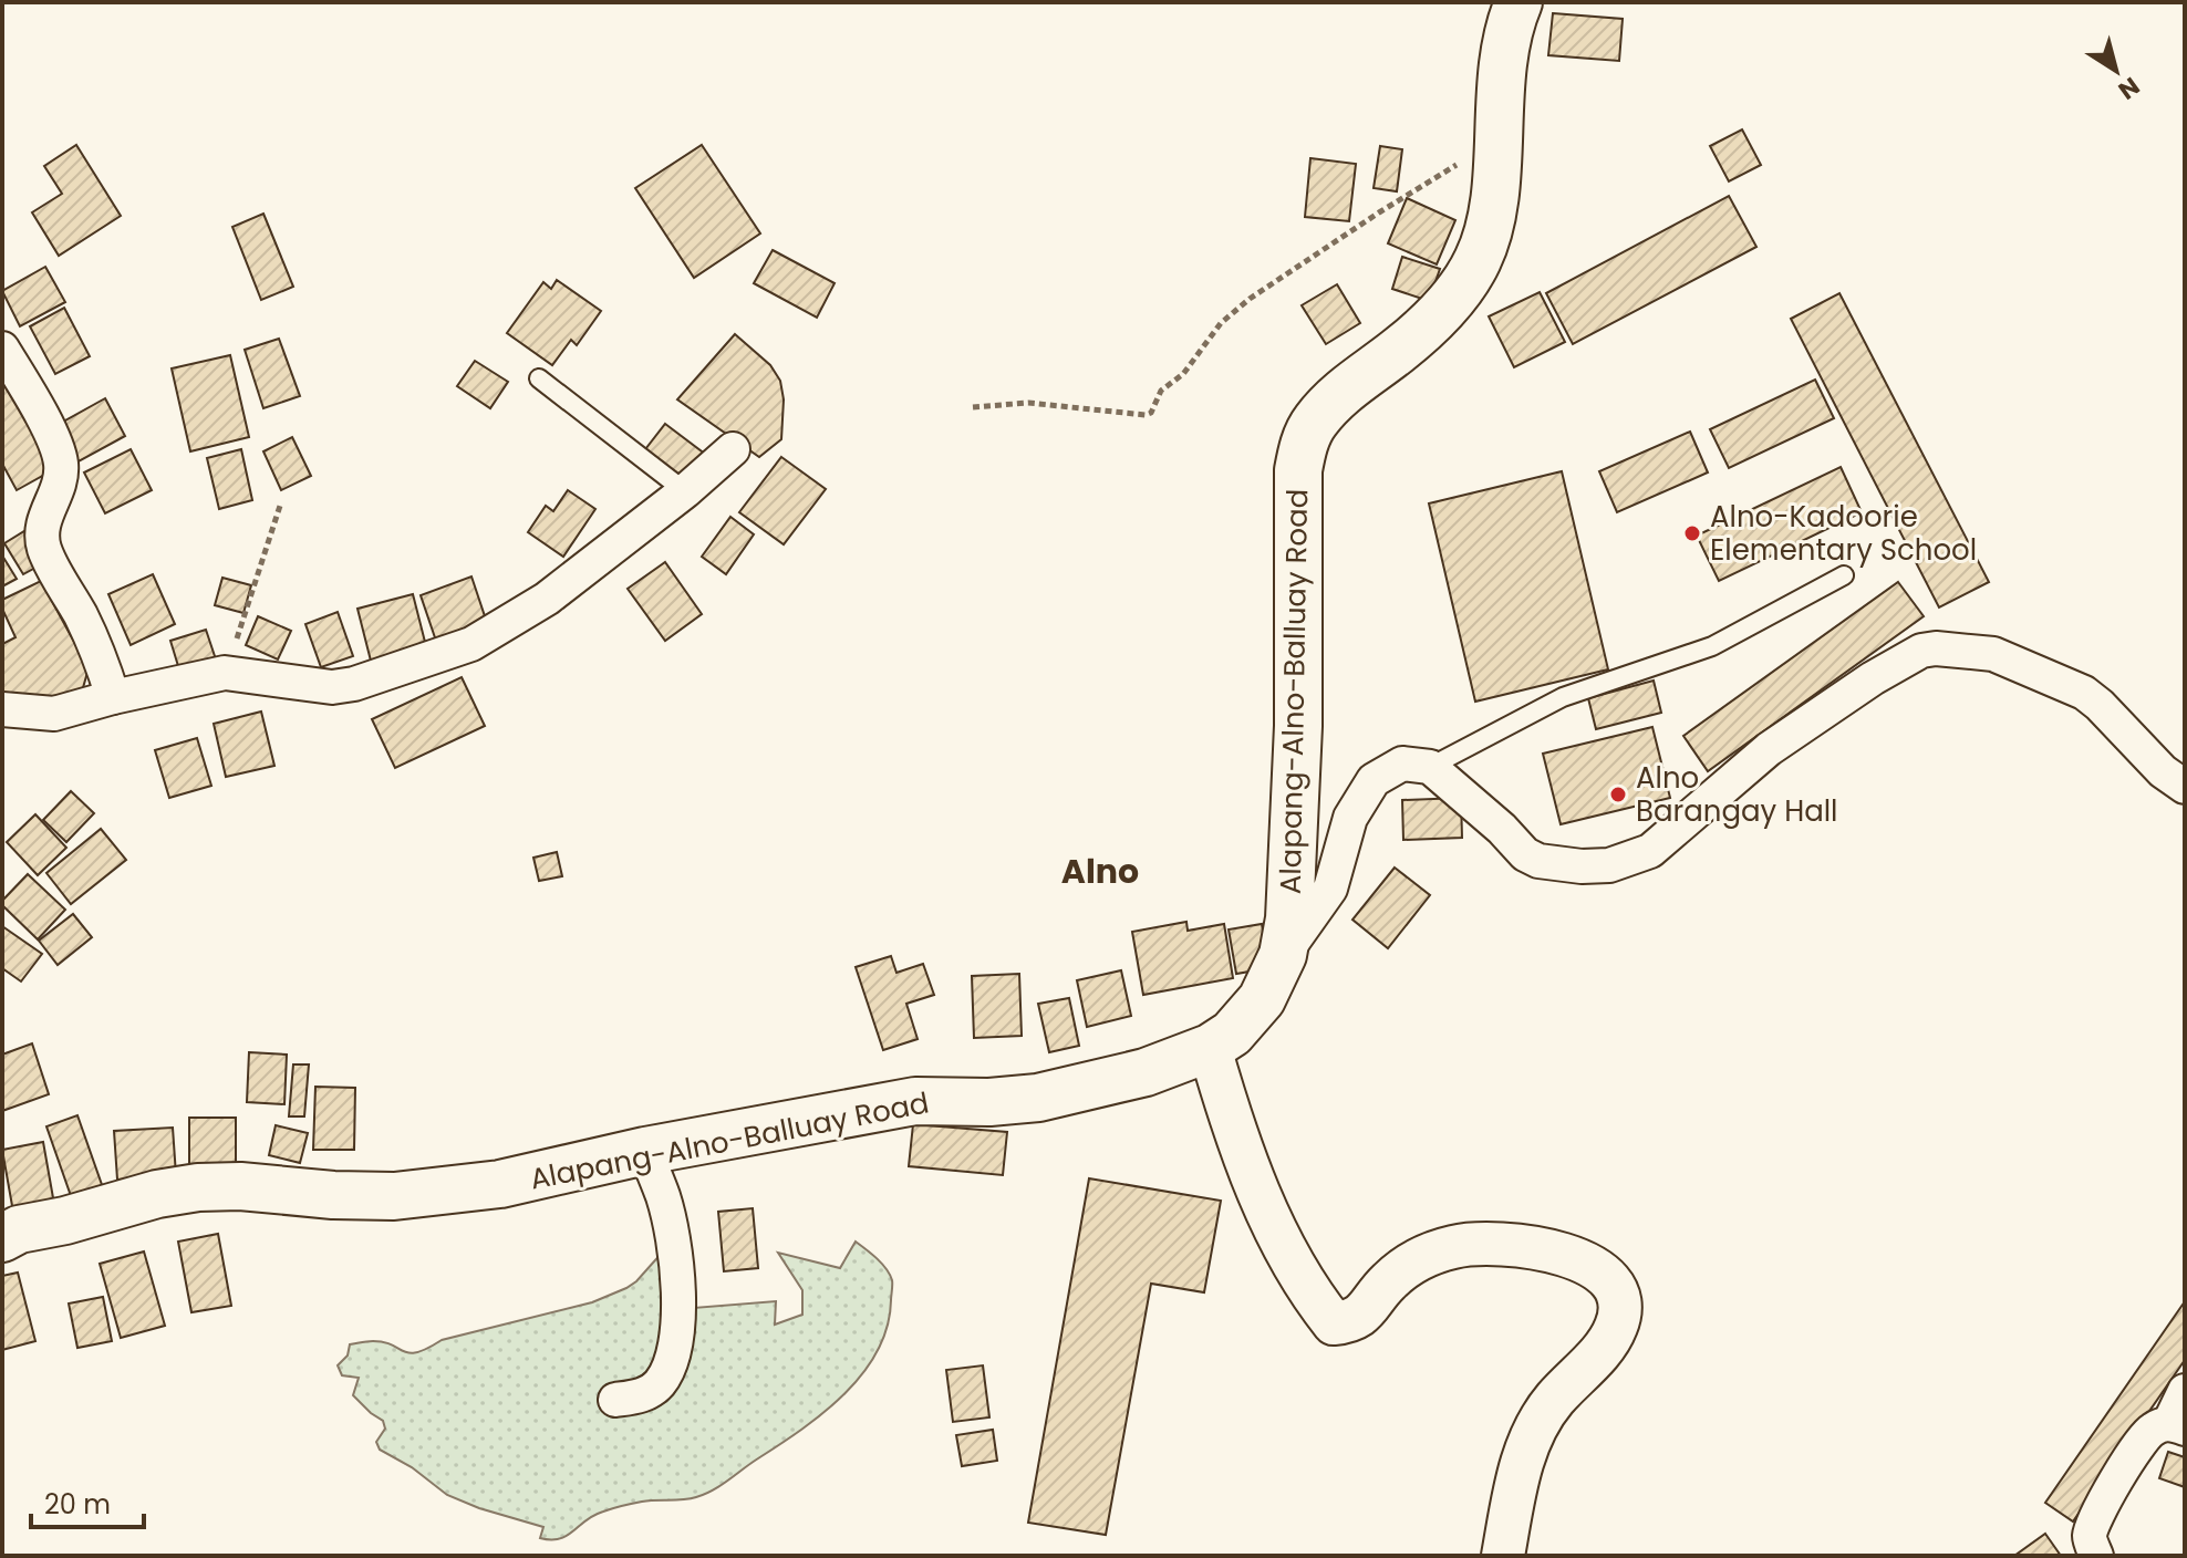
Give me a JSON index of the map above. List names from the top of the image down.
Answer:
{
  "streets": {
    "main road": ["Alapang-Alno-Balluay Road"]
  },
  "districts": ["Alno"],
  "places": ["Alno-Kadoorie Elementary School", "Alno Barangay Hall"],
  "scale_bar": "20 m",
  "north": "bottom right"
}
